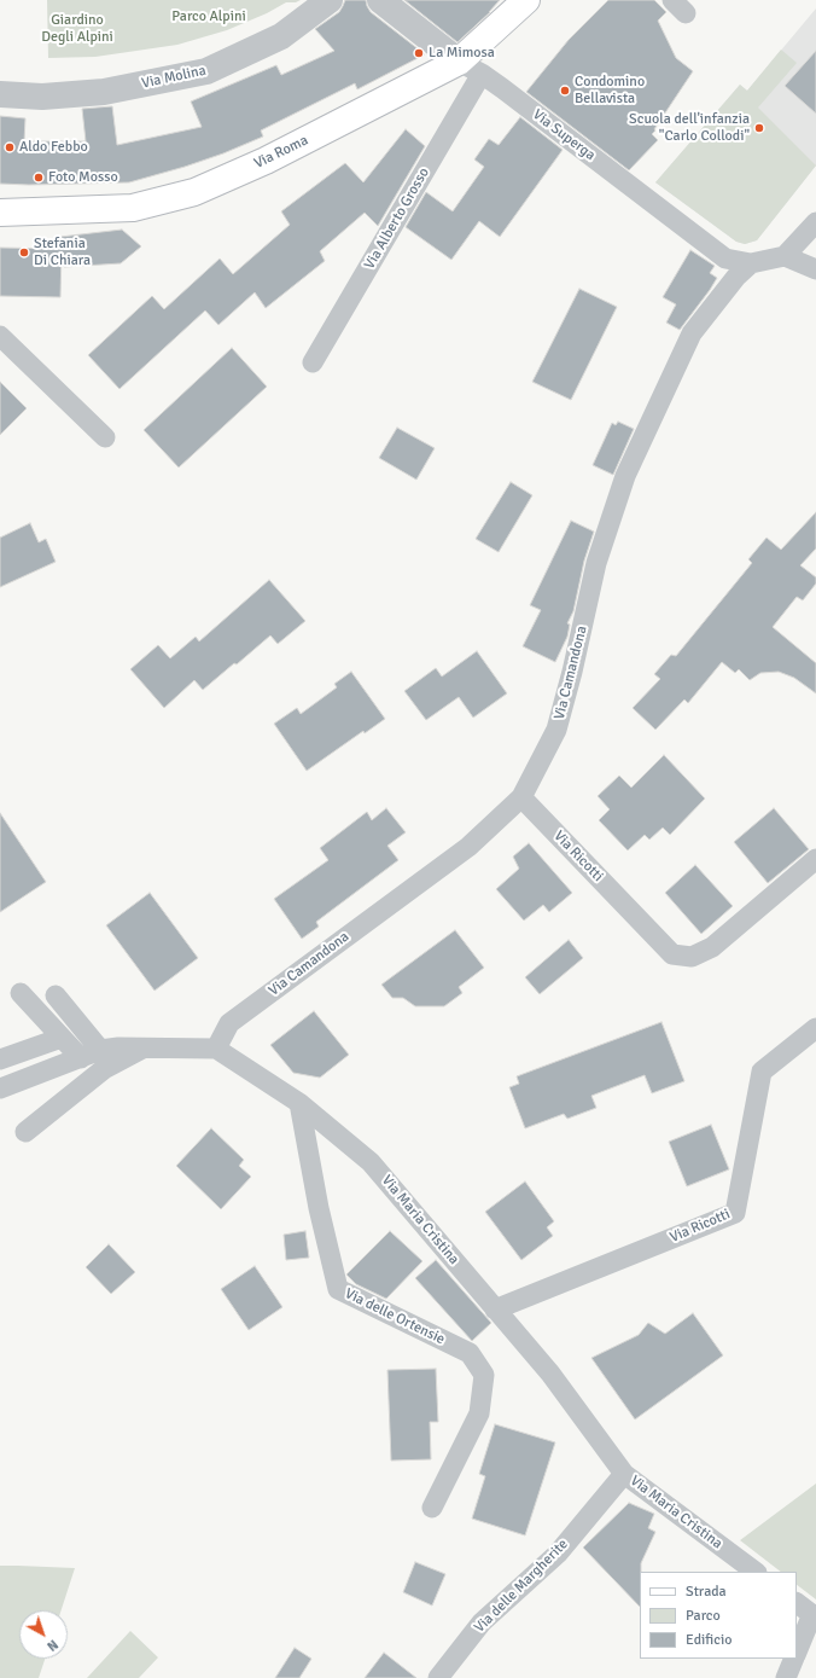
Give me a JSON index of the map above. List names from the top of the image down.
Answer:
{
  "streets": {
    "main road": ["Via Roma"],
    "street": [
      "Via Molina",
      "Via Superga",
      "Via Alberto Grosso",
      "Via Camandona",
      "Via Ricotti",
      "Via Maria Cristina",
      "Via delle Ortensie",
      "Via delle Margherite"
    ]
  },
  "crossings": [
    ["Via Superga", "Via Roma"],
    ["Via Superga", "Via Alberto Grosso"],
    ["Via Superga", "Via Camandona"],
    ["Via Camandona", "Via Ricotti"],
    ["Via Camandona", "Via Maria Cristina"],
    ["Via Ricotti", "Via Maria Cristina"],
    ["Via Maria Cristina", "Via delle Ortensie"],
    ["Via Maria Cristina", "Via delle Margherite"]
  ],
  "parks": ["Parco Alpini", "Giardino Degli Alpini"],
  "places": [
    "La Mimosa",
    "Condomino Bellavista",
    "Scuola dell'infanzia \"Carlo Collodi\"",
    "Aldo Febbo",
    "Foto Mosso",
    "Stefania Di Chiara"
  ],
  "legend": ["Strada", "Parco", "Edificio"],
  "north": "bottom right"
}
